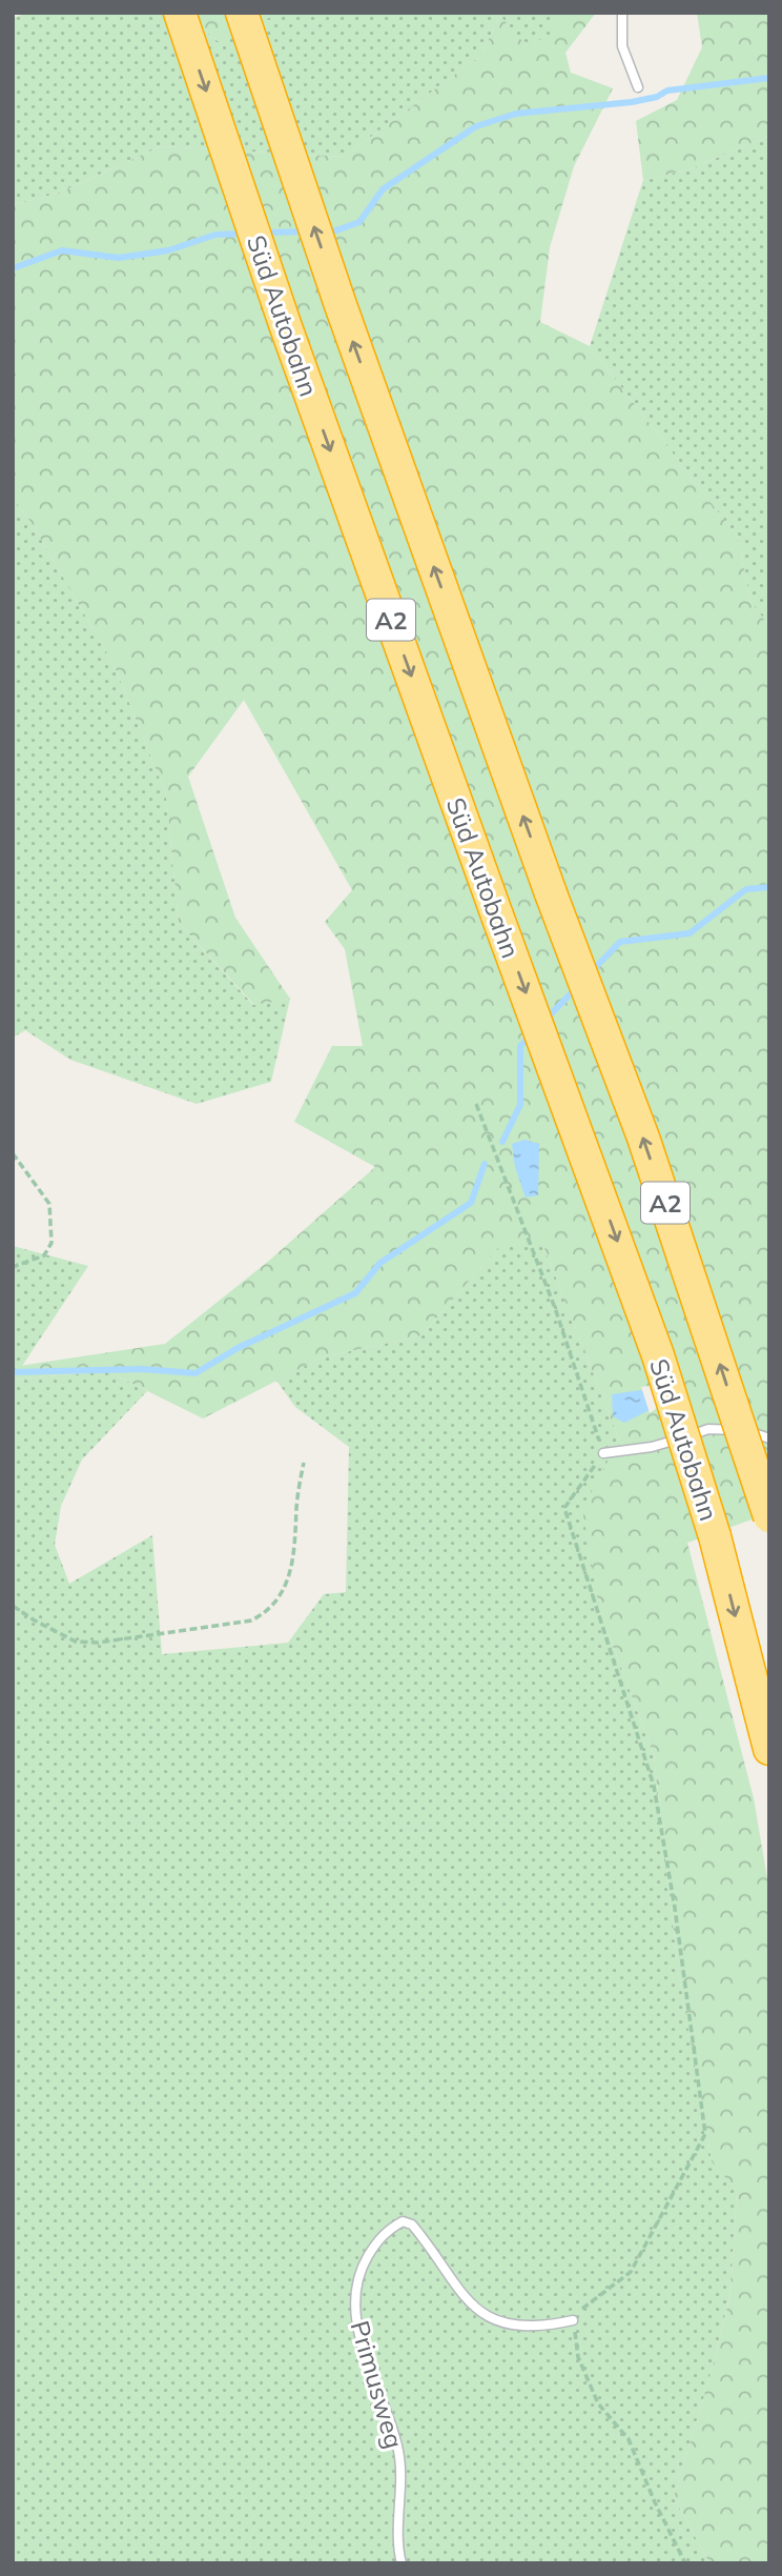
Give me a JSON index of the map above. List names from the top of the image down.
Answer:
{
  "streets": {
    "highway": ["Süd Autobahn", "A2"],
    "lane": ["Primusweg"]
  }
}
